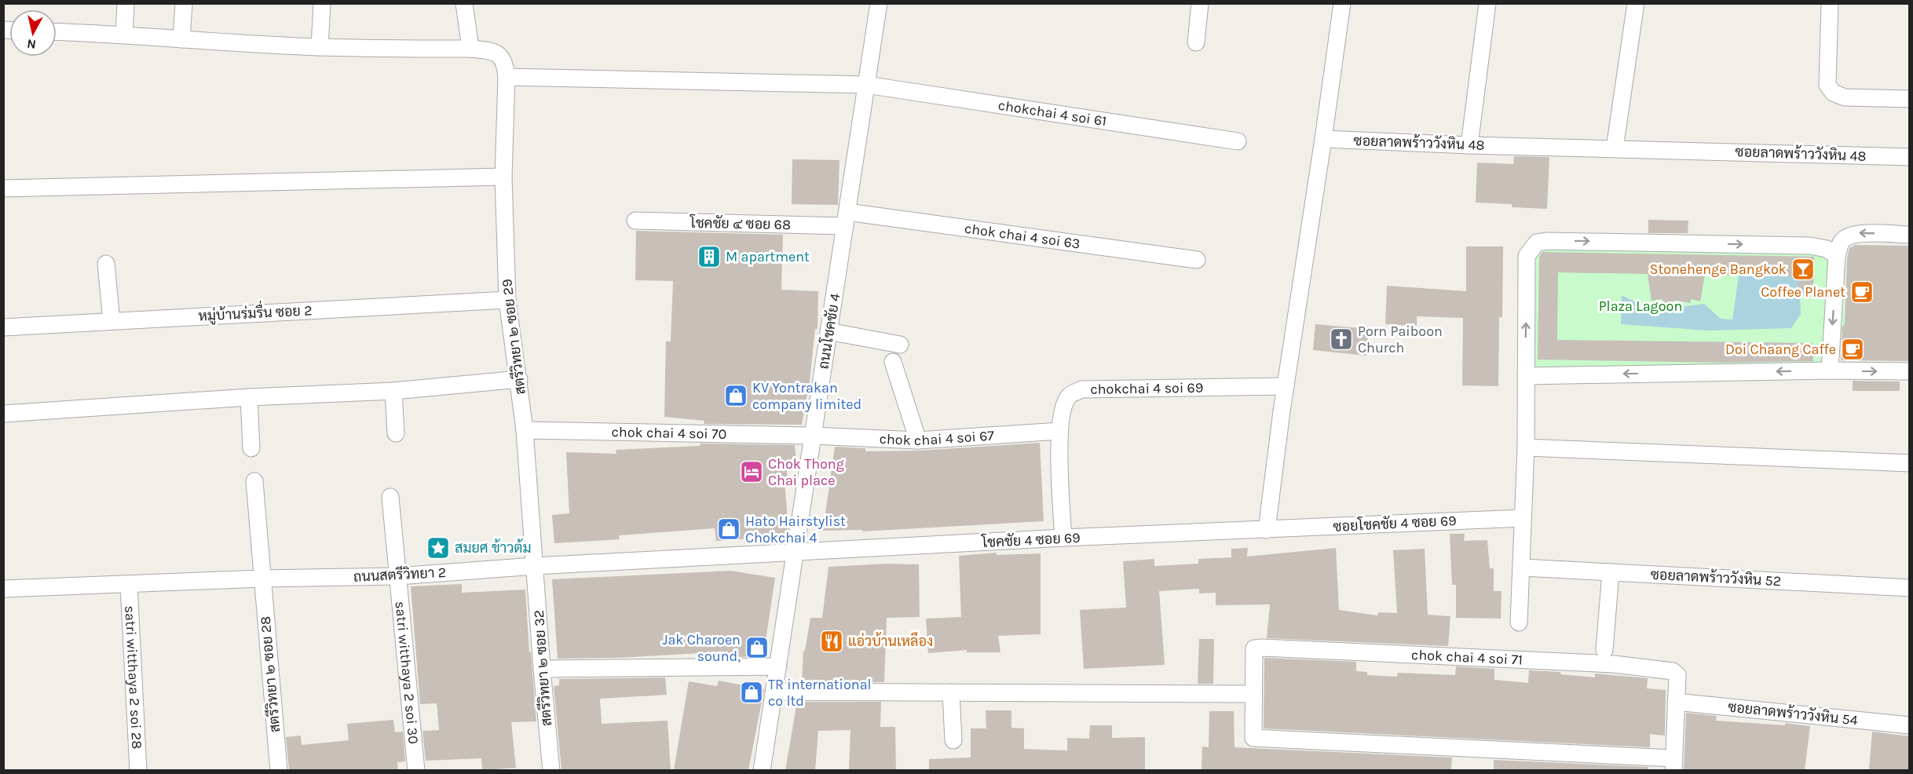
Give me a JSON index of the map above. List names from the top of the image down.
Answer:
{
  "streets": {
    "street": [
      "chokchai 4 soi 61",
      "ซอยลาดพร้าววังหิน 48",
      "โชคชัย ๔ ซอย 68",
      "chok chai 4 soi 63",
      "หมู่บ้านร่มรื่น ซอย 2",
      "ถนนโชคชัย 4",
      "สตรีวิทยา ๒ ซอย 29",
      "chokchai 4 soi 69",
      "chok chai 4 soi 70",
      "chok chai 4 soi 67",
      "ซอยโชคชัย 4 ซอย 69",
      "โชคชัย 4 ซอย 69",
      "ถนนสตรีวิทยา 2",
      "ซอยลาดพร้าววังหิน 52",
      "chok chai 4 soi 71",
      "สตรีวิทยา ๒ ซอย 32",
      "satri witthaya 2 soi 30",
      "สตรีวิทยา ๒ ซอย 28",
      "satri witthaya 2 soi 28",
      "ซอยลาดพร้าววังหิน 54"
    ]
  },
  "crossings": [
    ["chokchai 4 soi 61", "ถนนโชคชัย 4"],
    ["chokchai 4 soi 61", "สตรีวิทยา ๒ ซอย 29"],
    ["โชคชัย ๔ ซอย 68", "chok chai 4 soi 63"],
    ["โชคชัย ๔ ซอย 68", "ถนนโชคชัย 4"],
    ["chok chai 4 soi 63", "ถนนโชคชัย 4"],
    ["หมู่บ้านร่มรื่น ซอย 2", "สตรีวิทยา ๒ ซอย 29"],
    ["ถนนโชคชัย 4", "chok chai 4 soi 70"],
    ["ถนนโชคชัย 4", "chok chai 4 soi 67"],
    ["ถนนโชคชัย 4", "โชคชัย 4 ซอย 69"],
    ["ถนนโชคชัย 4", "ถนนสตรีวิทยา 2"],
    ["สตรีวิทยา ๒ ซอย 29", "chok chai 4 soi 70"],
    ["สตรีวิทยา ๒ ซอย 29", "ถนนสตรีวิทยา 2"],
    ["สตรีวิทยา ๒ ซอย 29", "สตรีวิทยา ๒ ซอย 32"],
    ["chokchai 4 soi 69", "chok chai 4 soi 67"],
    ["chokchai 4 soi 69", "โชคชัย 4 ซอย 69"],
    ["chok chai 4 soi 70", "chok chai 4 soi 67"],
    ["ซอยโชคชัย 4 ซอย 69", "โชคชัย 4 ซอย 69"],
    ["โชคชัย 4 ซอย 69", "ถนนสตรีวิทยา 2"],
    ["ถนนสตรีวิทยา 2", "สตรีวิทยา ๒ ซอย 32"],
    ["ถนนสตรีวิทยา 2", "satri witthaya 2 soi 30"],
    ["ถนนสตรีวิทยา 2", "สตรีวิทยา ๒ ซอย 28"],
    ["ถนนสตรีวิทยา 2", "satri witthaya 2 soi 28"],
    ["chok chai 4 soi 71", "ซอยลาดพร้าววังหิน 54"]
  ],
  "parks": ["Plaza Lagoon"],
  "places": {
    "building": ["M apartment"],
    "bar": ["Stonehenge Bangkok"],
    "cafe": ["Coffee Planet", "Doi Chaang Caffe"],
    "church": ["Porn Paiboon Church"],
    "shop": [
      "KV Yontrakan company limited",
      "Hato Hairstylist Chokchai 4",
      "Jak Charoen sound,",
      "TR international co ltd"
    ],
    "hotel": ["Chok Thong Chai place"],
    "place": ["สมยศ ข้าวต้ม"],
    "restaurant": ["แอ่วบ้านเหลือง"]
  },
  "north": "bottom"
}
